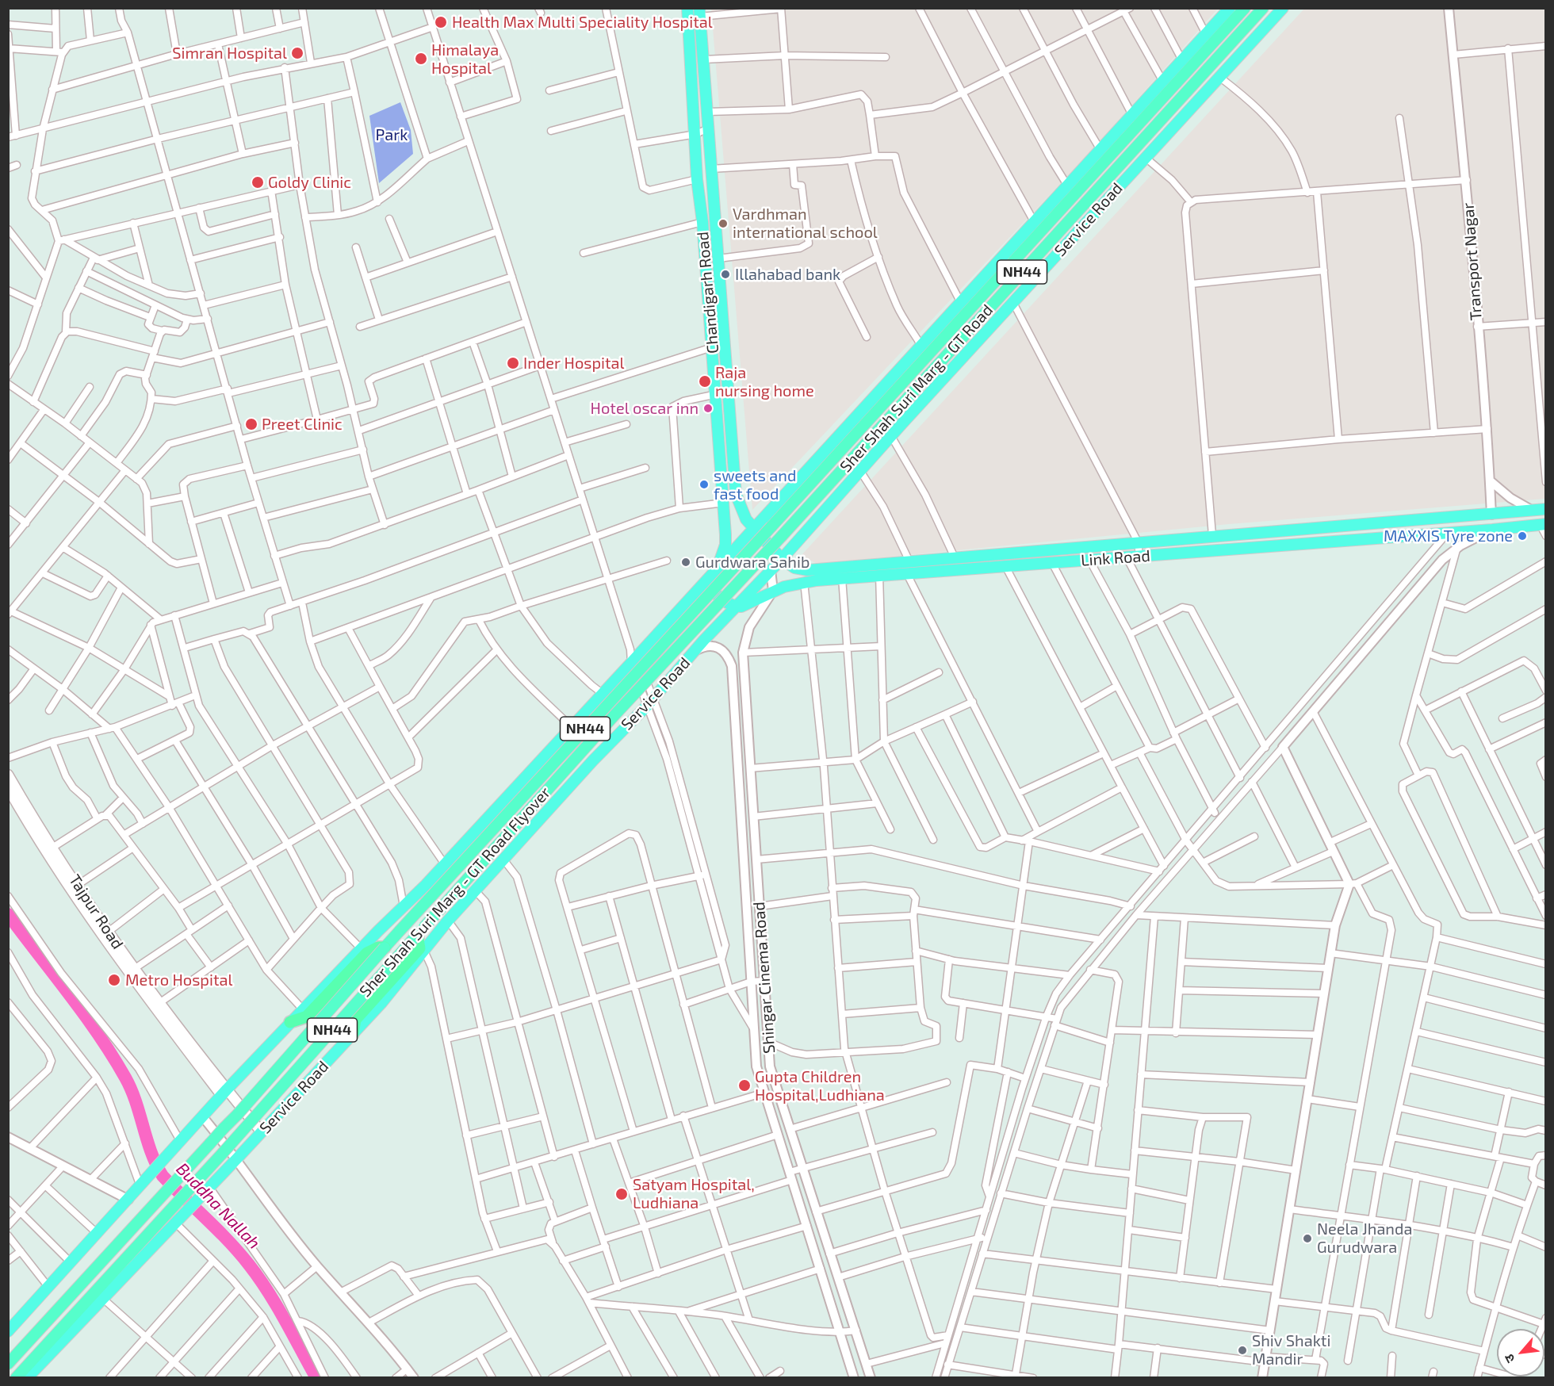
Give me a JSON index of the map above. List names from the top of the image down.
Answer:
{
  "streets": {
    "highway": ["NH44", "Sher Shah Suri Marg - GT Road", "Sher Shah Suri Marg - GT Road Flyover"],
    "main road": [
      "Service Road",
      "Chandigarh Road",
      "Link Road",
      "Tajpur Road"
    ],
    "street": ["Transport Nagar", "Shingar Cinema Road"]
  },
  "crossings": [
    ["Service Road", "Link Road"],
    ["Service Road", "Shingar Cinema Road"],
    ["Transport Nagar", "Link Road"],
    ["Chandigarh Road", "Link Road"],
    ["Sher Shah Suri Marg - GT Road", "Sher Shah Suri Marg - GT Road Flyover"],
    ["Link Road", "Shingar Cinema Road"]
  ],
  "water": ["Buddha Nallah"],
  "parks": ["Park"],
  "places": [
    "Health Max Multi Speciality Hospital",
    "Simran Hospital",
    "Himalaya Hospital",
    "Goldy Clinic",
    "Vardhman international school",
    "Illahabad bank",
    "Inder Hospital",
    "Raja nursing home",
    "Hotel oscar inn",
    "Preet Clinic",
    "sweets and fast food",
    "MAXXIS Tyre zone",
    "Gurdwara Sahib",
    "Metro Hospital",
    "Gupta Children Hospital,Ludhiana",
    "Satyam Hospital, Ludhiana",
    "Neela Jhanda Gurudwara",
    "Shiv Shakti Mandir"
  ],
  "north": "bottom left"
}
